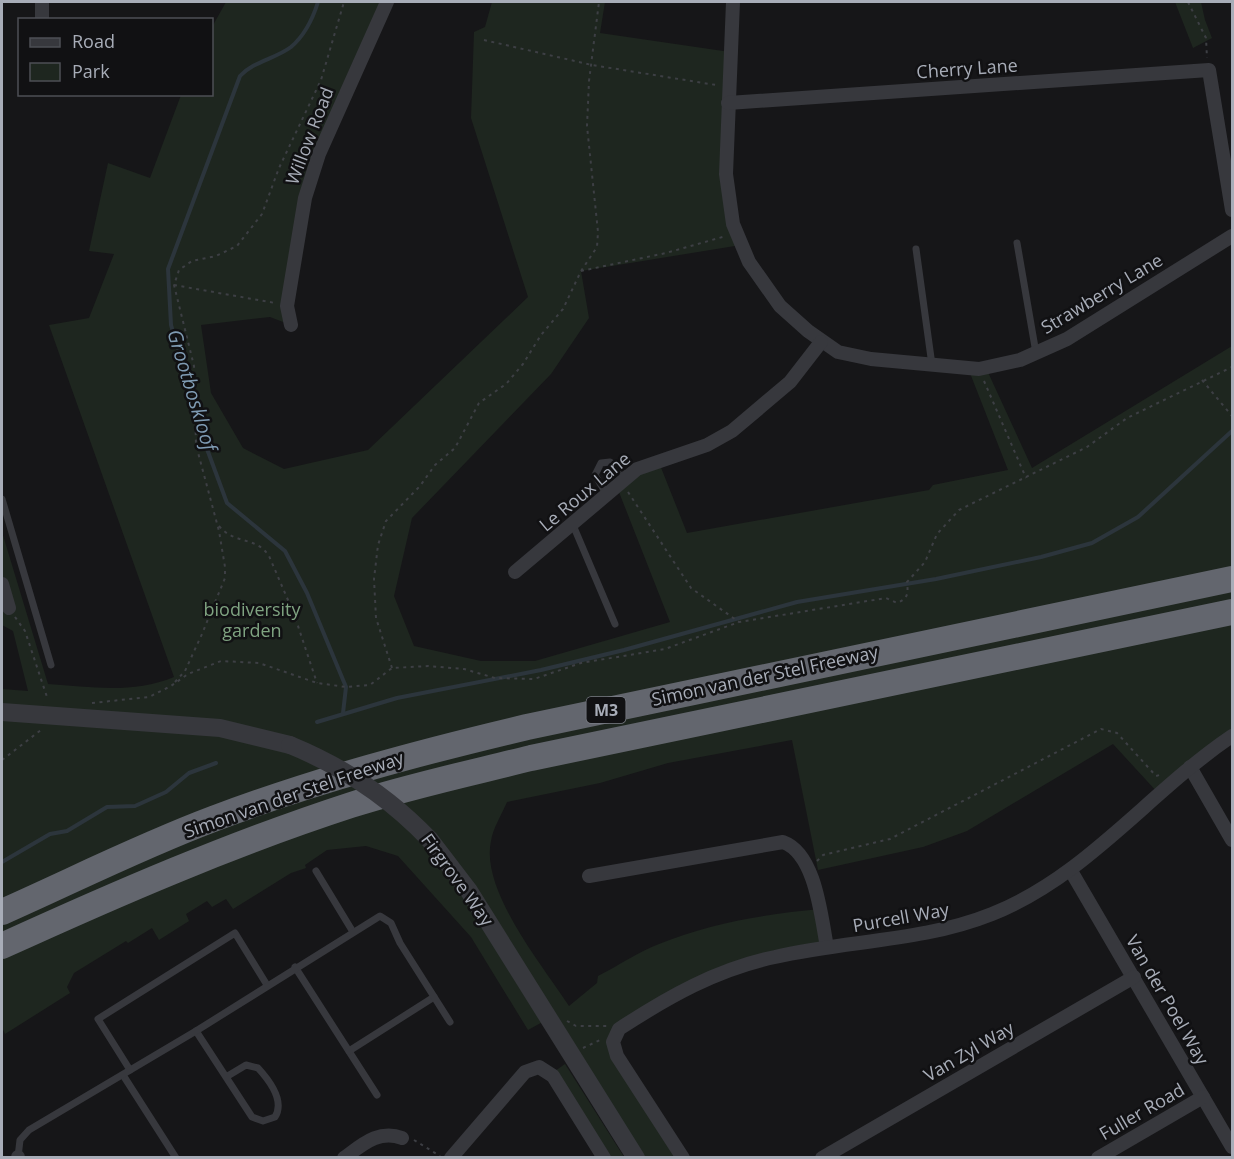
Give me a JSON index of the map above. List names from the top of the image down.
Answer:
{
  "streets": {
    "highway": ["Simon van der Stel Freeway", "M3"],
    "street": [
      "Cherry Lane",
      "Willow Road",
      "Strawberry Lane",
      "Le Roux Lane",
      "Firgrove Way",
      "Purcell Way",
      "Van der Poel Way",
      "Van Zyl Way",
      "Fuller Road"
    ]
  },
  "crossings": [
    ["Cherry Lane", "Strawberry Lane"],
    ["Strawberry Lane", "Le Roux Lane"],
    ["Purcell Way", "Van der Poel Way"],
    ["Van der Poel Way", "Van Zyl Way"],
    ["Van der Poel Way", "Fuller Road"]
  ],
  "water": ["Grootboskloof"],
  "parks": ["biodiversity garden"],
  "legend": ["Road", "Park"]
}
